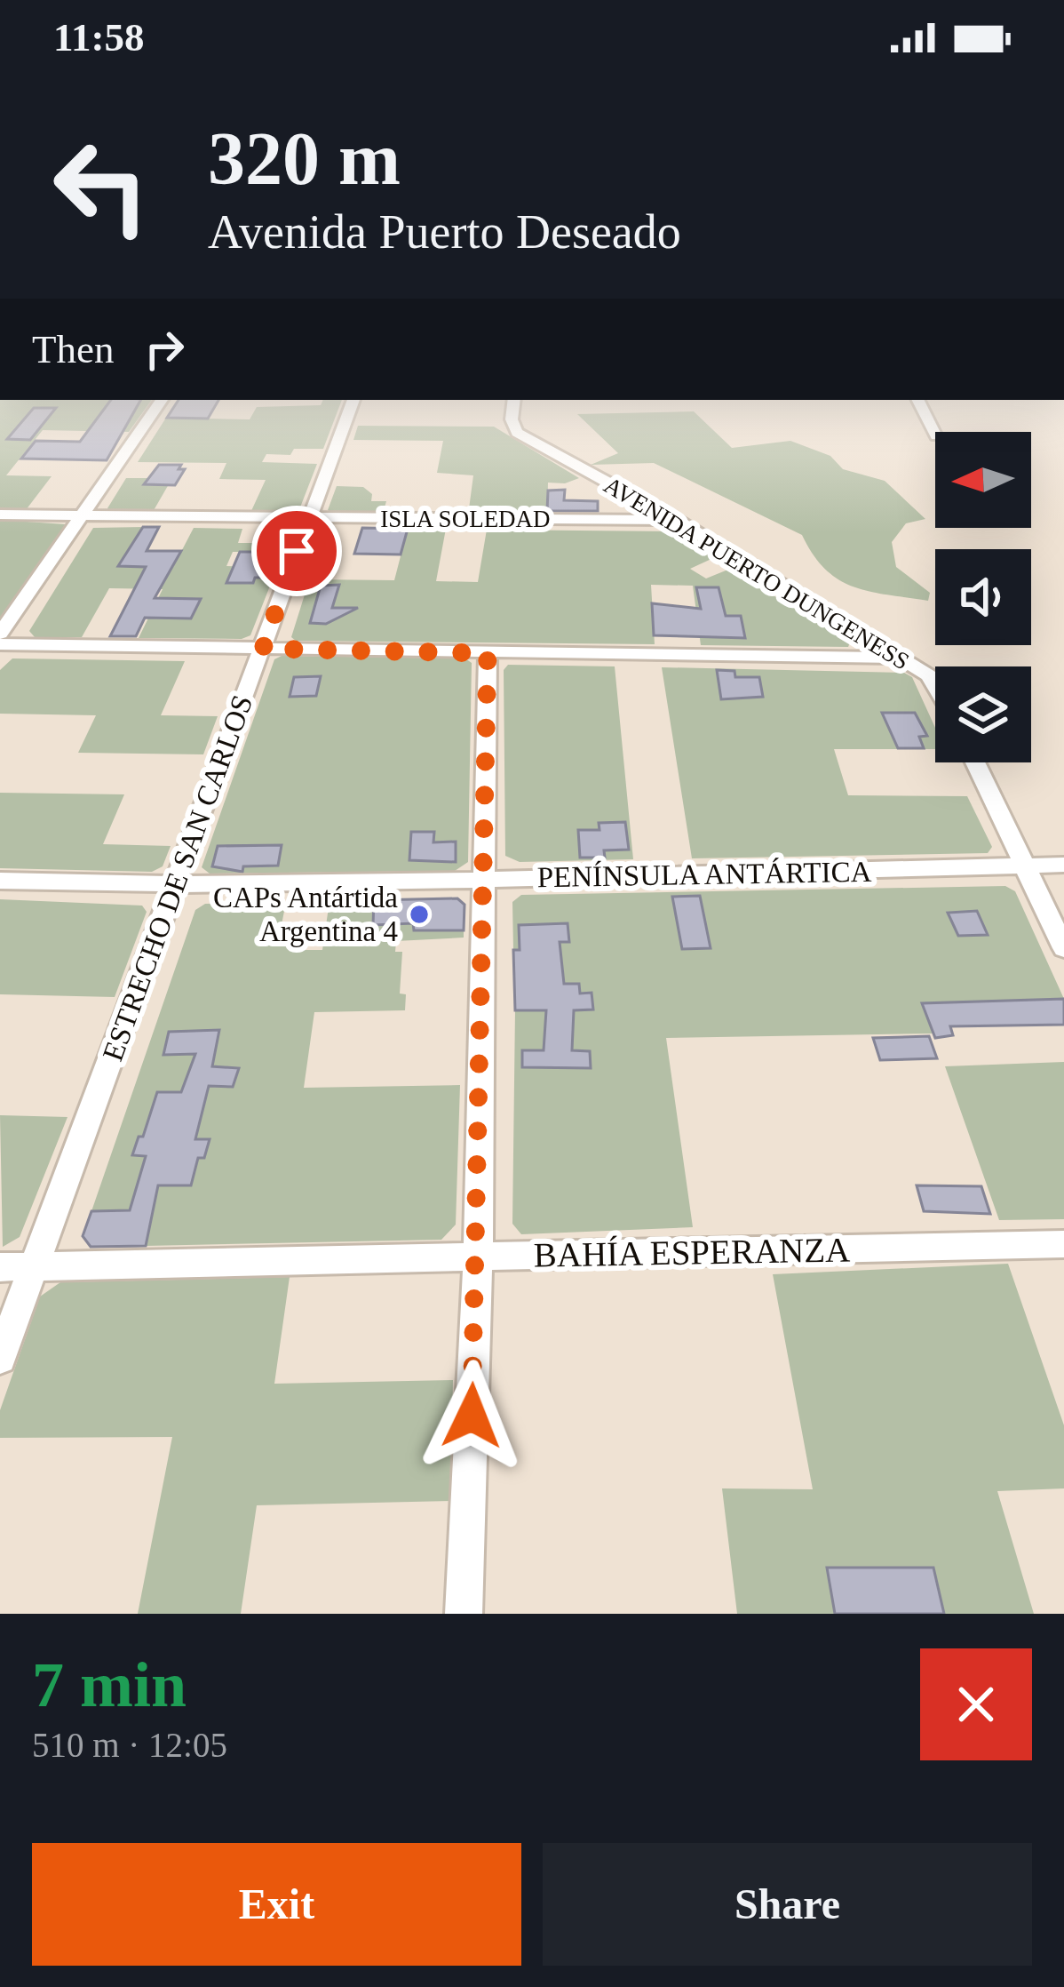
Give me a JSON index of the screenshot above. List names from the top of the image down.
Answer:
{
  "streets": {
    "street": [
      "ISLA SOLEDAD",
      "AVENIDA PUERTO DUNGENESS",
      "PENÍNSULA ANTÁRTICA",
      "ESTRECHO DE SAN CARLOS",
      "BAHÍA ESPERANZA"
    ]
  },
  "crossings": [
    ["ISLA SOLEDAD", "AVENIDA PUERTO DUNGENESS"],
    ["ISLA SOLEDAD", "ESTRECHO DE SAN CARLOS"],
    ["PENÍNSULA ANTÁRTICA", "ESTRECHO DE SAN CARLOS"],
    ["ESTRECHO DE SAN CARLOS", "BAHÍA ESPERANZA"]
  ],
  "places": ["CAPs Antártida Argentina 4"],
  "north": "left",
  "page": {
    "status": "11:58",
    "turn": ["320 m", "Avenida Puerto Deseado"],
    "then": "Then",
    "heading": ["7 min", "510 m · 12:05"],
    "buttons": ["Exit", "Share"]
  }
}
